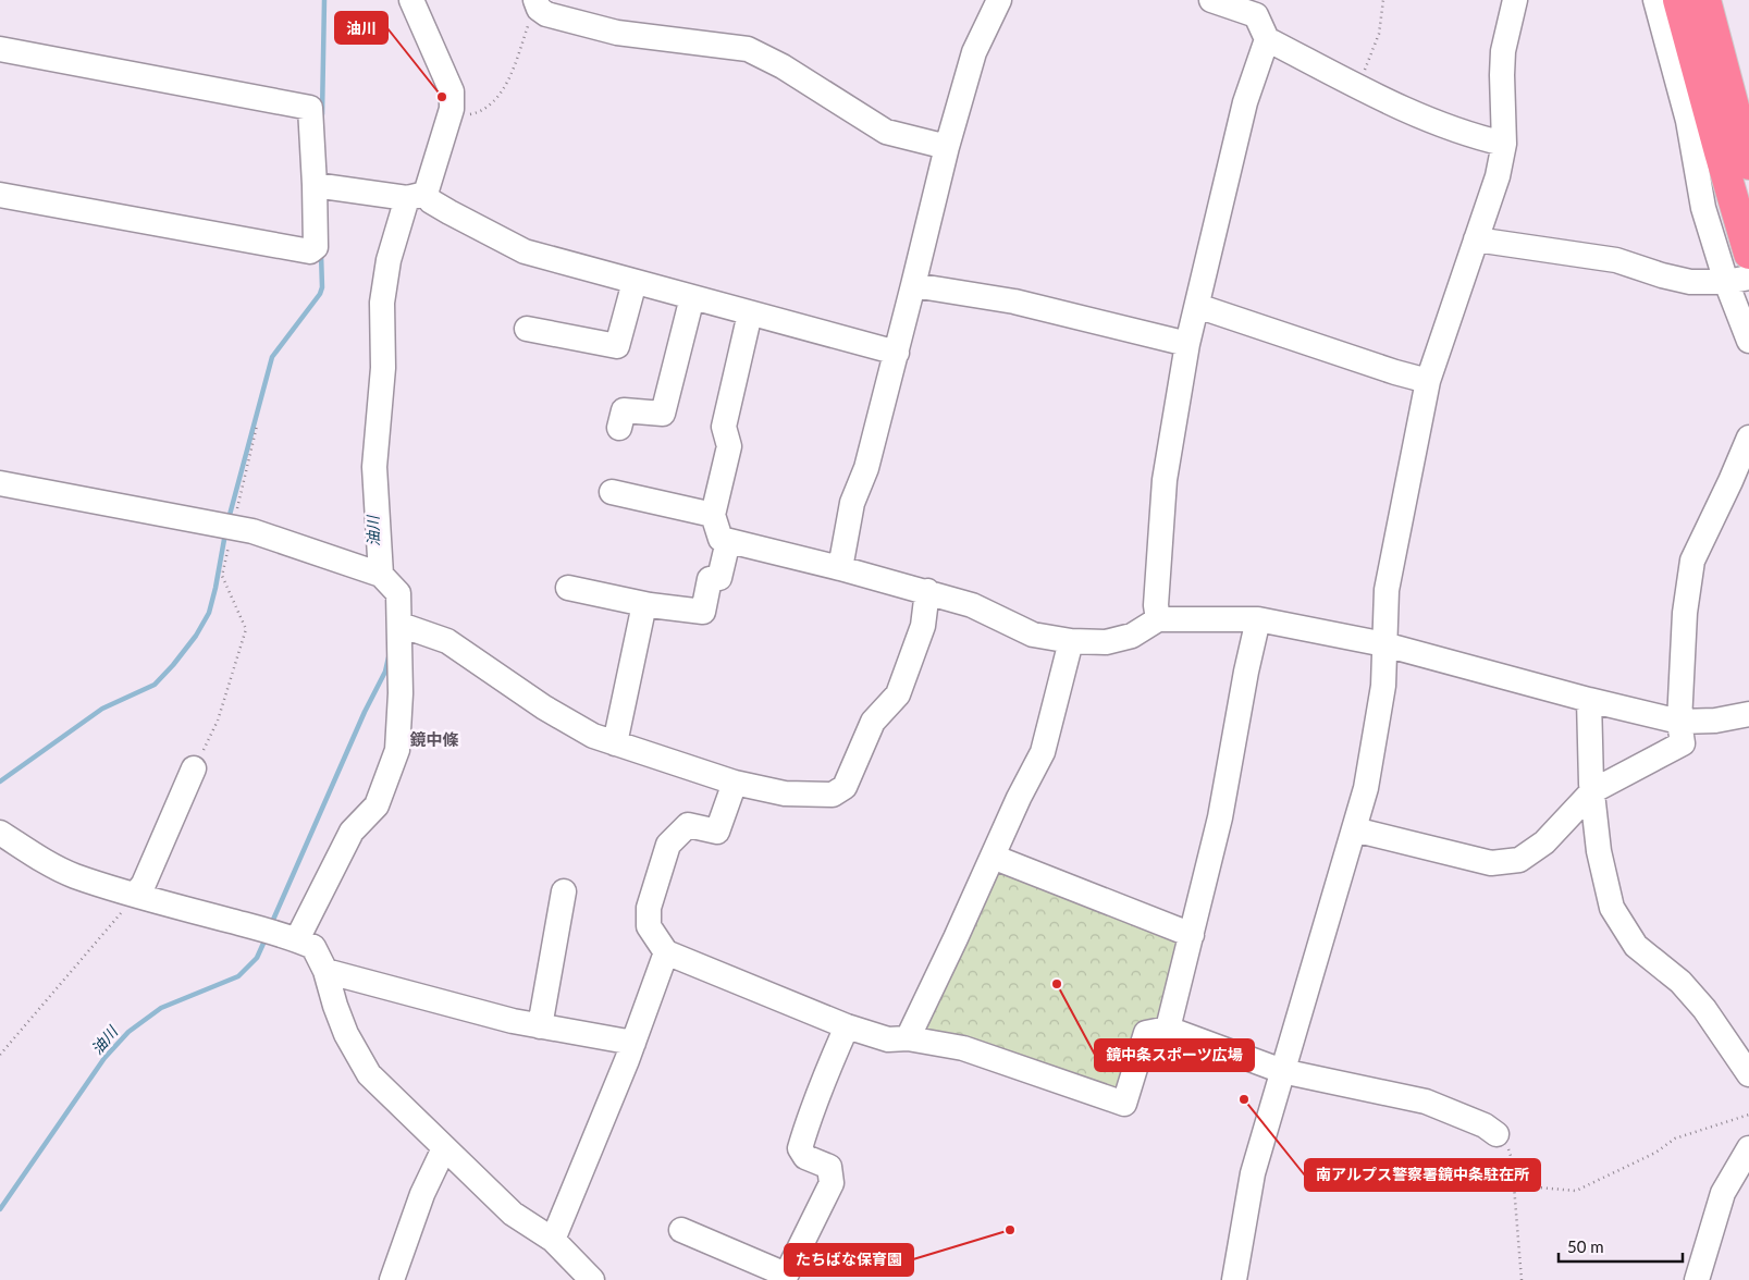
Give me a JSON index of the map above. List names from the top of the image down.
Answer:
{
  "districts": ["鏡中條"],
  "water": ["油川"],
  "places": [
    "油川",
    "鏡中条スポーツ広場",
    "南アルプス警察署鏡中条駐在所",
    "たちばな保育園"
  ],
  "scale_bar": "50 m"
}
